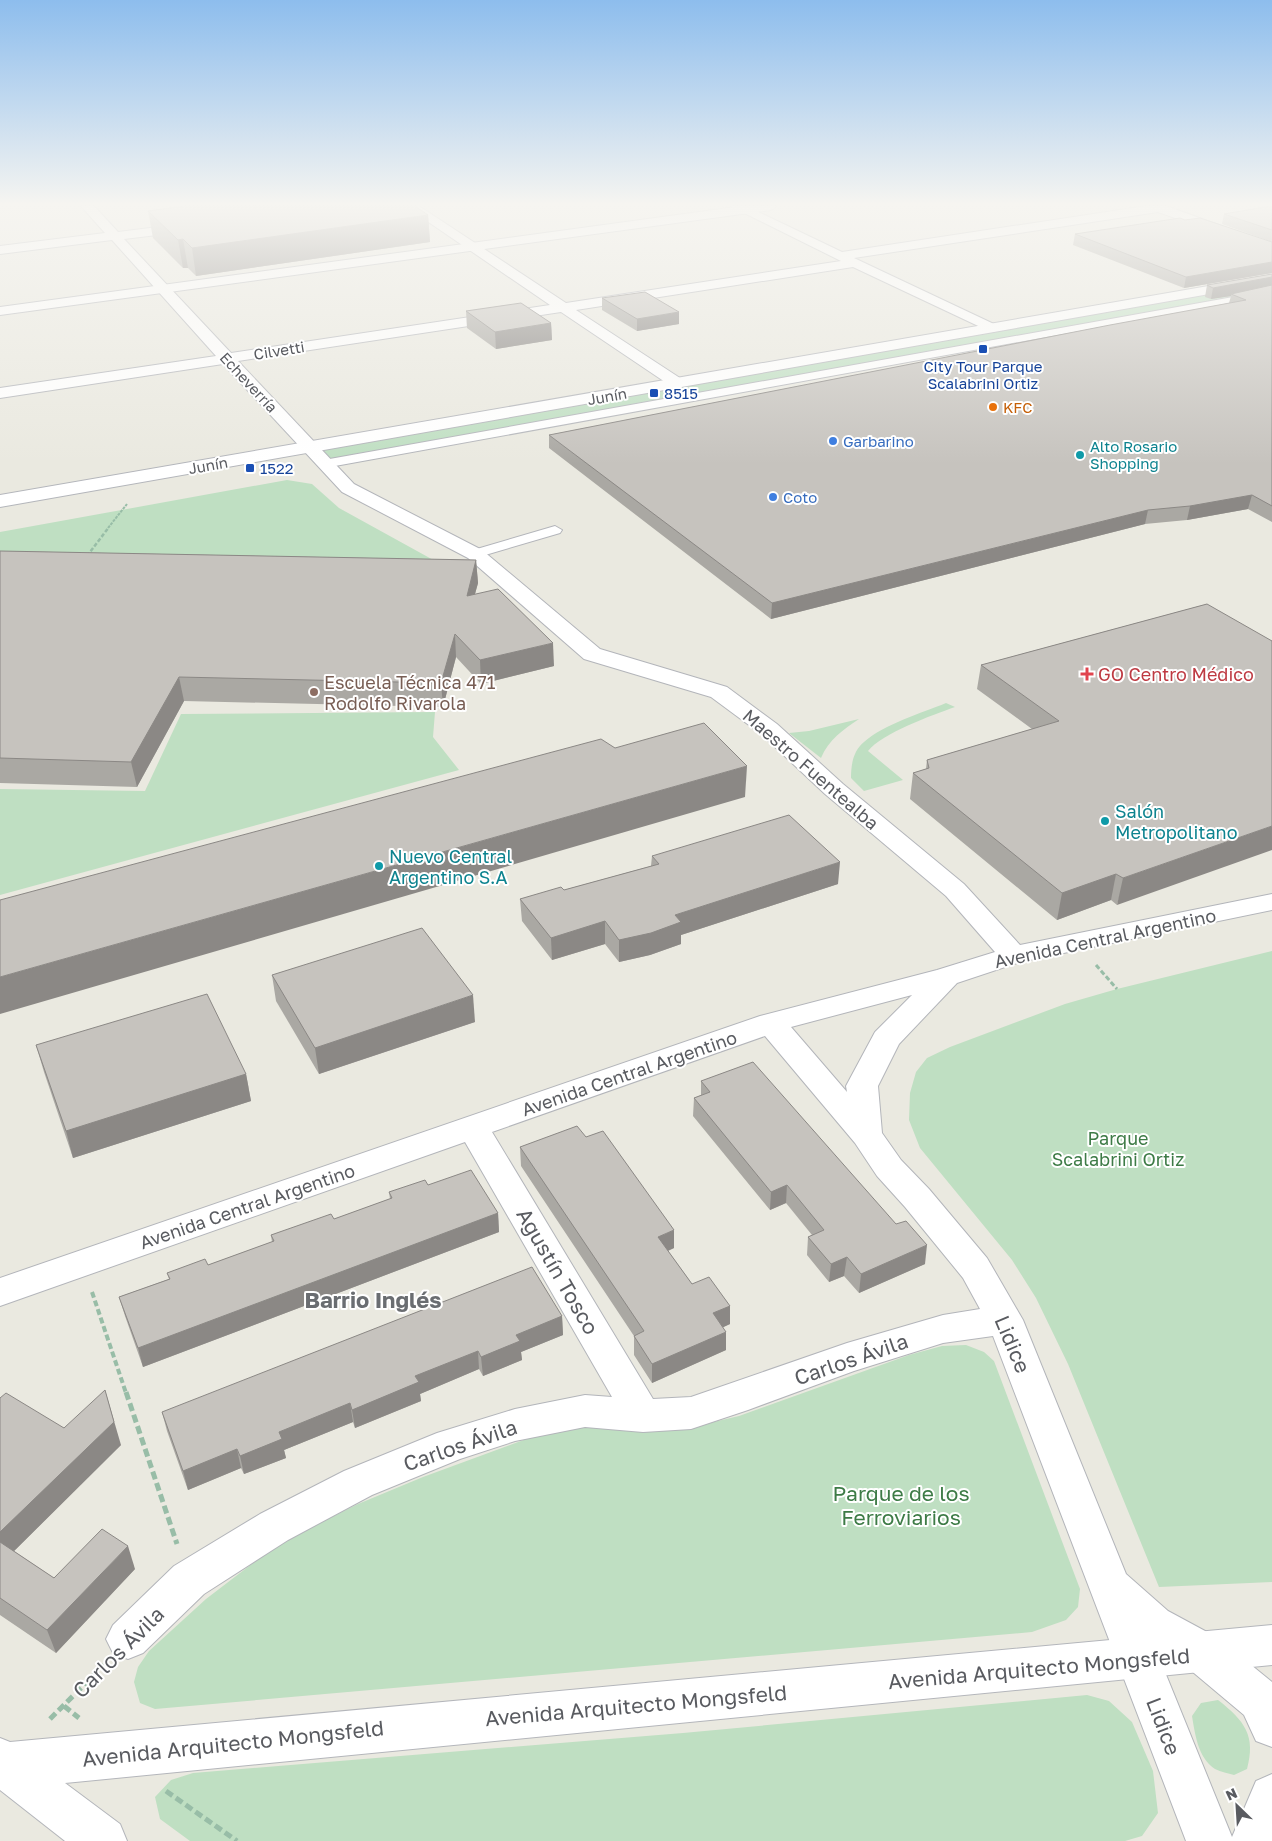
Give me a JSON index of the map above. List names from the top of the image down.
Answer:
{
  "streets": {
    "street": [
      "Cilvetti",
      "Echeverría",
      "Junín",
      "Maestro Fuentealba",
      "Avenida Central Argentino",
      "Agustín Tosco",
      "Lidice",
      "Carlos Ávila",
      "Avenida Arquitecto Mongsfeld"
    ]
  },
  "crossings": [
    ["Cilvetti", "Echeverría"],
    ["Echeverría", "Junín"],
    ["Echeverría", "Maestro Fuentealba"],
    ["Junín", "Maestro Fuentealba"],
    ["Maestro Fuentealba", "Avenida Central Argentino"],
    ["Avenida Central Argentino", "Agustín Tosco"],
    ["Avenida Central Argentino", "Lidice"],
    ["Agustín Tosco", "Carlos Ávila"],
    ["Lidice", "Carlos Ávila"],
    ["Lidice", "Avenida Arquitecto Mongsfeld"]
  ],
  "districts": ["Barrio Inglés"],
  "parks": ["Parque Scalabrini Ortiz", "Parque de los Ferroviarios"],
  "places": {
    "transit": ["City Tour Parque Scalabrini Ortiz", "8515", "1522"],
    "other": [
      "KFC",
      "Garbarino",
      "Alto Rosario Shopping",
      "Coto",
      "Escuela Técnica 471 Rodolfo Rivarola",
      "Salón Metropolitano",
      "Nuevo Central Argentino S.A"
    ],
    "health": ["GO Centro Médico"]
  },
  "north": "top left"
}
